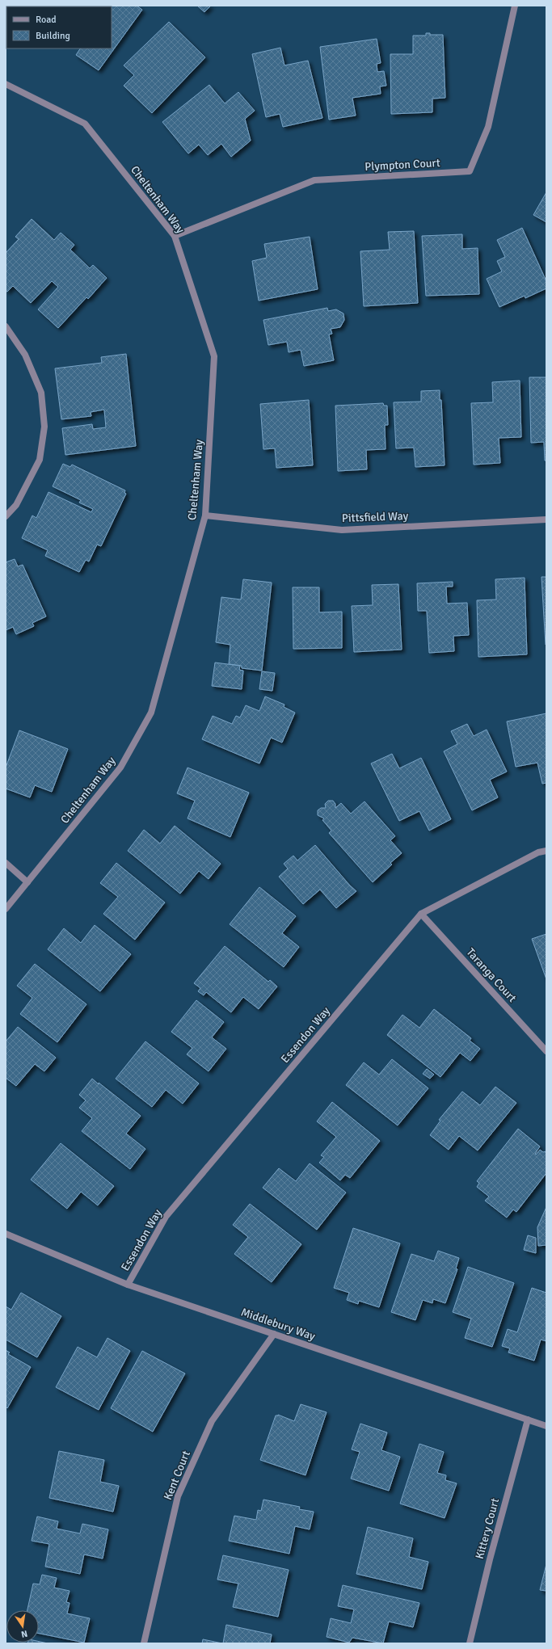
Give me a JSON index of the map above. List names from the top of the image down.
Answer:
{
  "streets": {
    "street": [
      "Plympton Court",
      "Cheltenham Way",
      "Pittsfield Way",
      "Taranga Court",
      "Essendon Way",
      "Middlebury Way",
      "Kent Court",
      "Kittery Court"
    ]
  },
  "crossings": [
    ["Plympton Court", "Cheltenham Way"],
    ["Cheltenham Way", "Pittsfield Way"],
    ["Taranga Court", "Essendon Way"],
    ["Essendon Way", "Middlebury Way"],
    ["Middlebury Way", "Kent Court"],
    ["Middlebury Way", "Kittery Court"]
  ],
  "legend": ["Road", "Building"],
  "north": "bottom"
}
